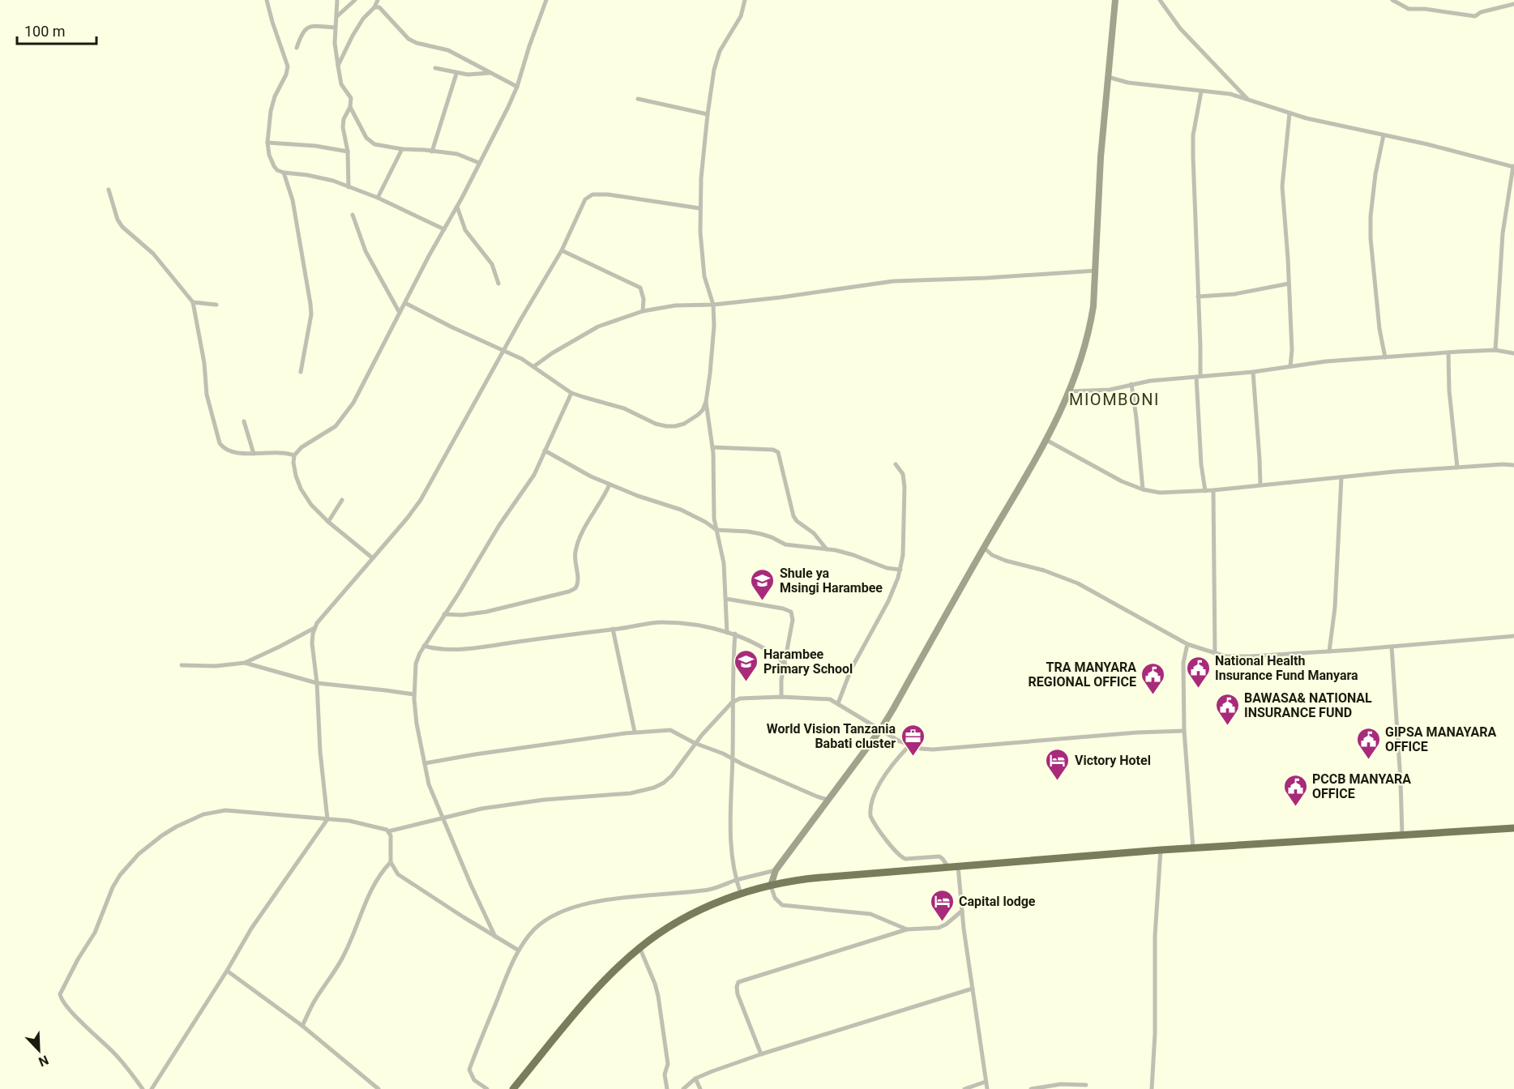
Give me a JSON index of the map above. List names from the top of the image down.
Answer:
{
  "districts": ["MIOMBONI"],
  "places": {
    "school or university": ["Shule ya Msingi Harambee", "Harambee Primary School"],
    "public building": [
      "National Health Insurance Fund Manyara",
      "TRA MANYARA REGIONAL OFFICE",
      "BAWASA& NATIONAL INSURANCE FUND",
      "GIPSA MANAYARA OFFICE",
      "PCCB MANYARA OFFICE"
    ],
    "office": ["World Vision Tanzania Babati cluster"],
    "hotel": ["Victory Hotel", "Capital lodge"]
  },
  "scale_bar": "100 m",
  "north": "bottom right"
}
